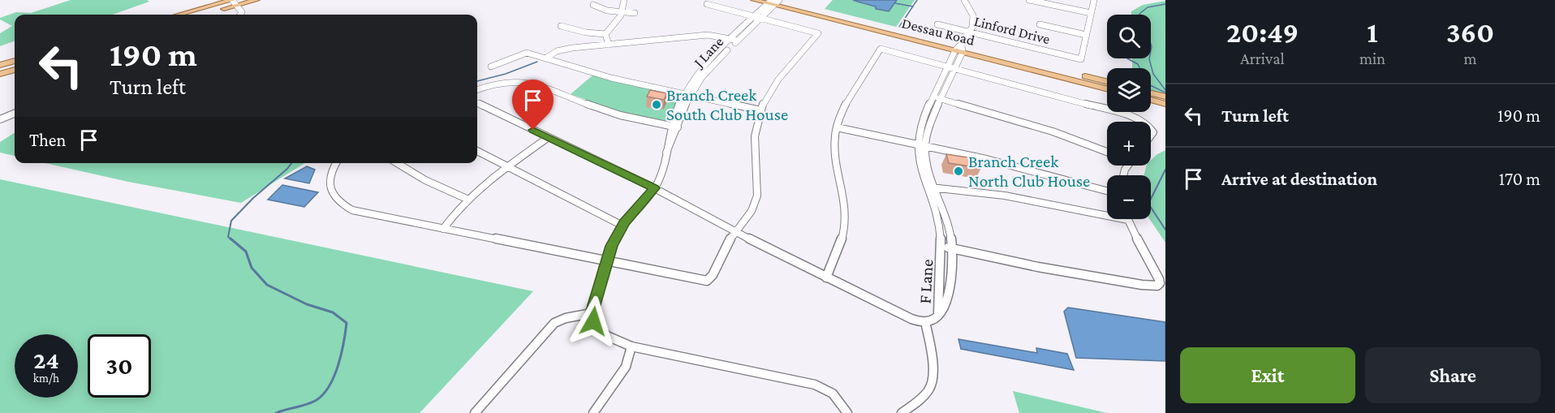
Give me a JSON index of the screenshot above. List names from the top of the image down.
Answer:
{
  "streets": {
    "main road": ["Dessau Road"],
    "street": ["Linford Drive", "J Lane", "F Lane"]
  },
  "crossings": [
    ["Linford Drive", "F Lane"],
    ["Dessau Road", "J Lane"],
    ["Dessau Road", "F Lane"]
  ],
  "places": ["Branch Creek South Club House", "Branch Creek North Club House"],
  "page": {
    "eta": [
      "20:49",
      "Arrival",
      "1",
      "min",
      "360",
      "m"
    ],
    "map_buttons": ["+", "−"],
    "turn": ["190 m", "Turn left"],
    "list": [
      {
        "name": "Turn left",
        "value": "190 m"
      },
      {
        "name": "Arrive at destination",
        "value": "170 m"
      }
    ],
    "then": "Then",
    "speed": "24 km/h",
    "limit": "30",
    "buttons": ["Exit", "Share"]
  }
}
